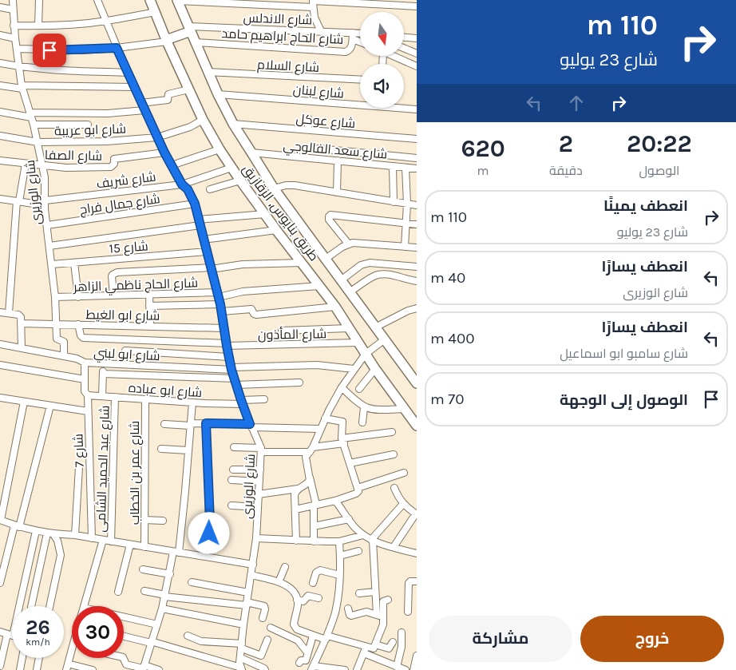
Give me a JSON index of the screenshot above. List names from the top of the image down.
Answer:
{
  "streets": {
    "main road": ["طريق بنايوس, الزقازيق"],
    "street": [
      "شارع الاندلس",
      "شارع الحاج ابراهيم حامد",
      "شارع السلام",
      "شارع لبنان",
      "شارع عوكل",
      "شارع ابو عريبة",
      "شارع سعد الفالوجي",
      "شارع الصفا",
      "شارع شريف",
      "شارع الوزيرى",
      "شارع جمال فراج",
      "شارع 15",
      "شارع الحاج ناظمي الزاهر",
      "شارع ابو الغيط",
      "شارع المأذون",
      "شارع ابو لبني",
      "شارع ابو عباده",
      "شارع 7",
      "شارع عبد الحميد الشامى",
      "شارع عمر بن الخطاب"
    ]
  },
  "crossings": [
    ["شارع الاندلس", "شارع الحاج ابراهيم حامد"],
    ["شارع الاندلس", "طريق بنايوس, الزقازيق"],
    ["شارع الحاج ابراهيم حامد", "طريق بنايوس, الزقازيق"],
    ["شارع السلام", "طريق بنايوس, الزقازيق"],
    ["شارع لبنان", "طريق بنايوس, الزقازيق"],
    ["شارع عوكل", "طريق بنايوس, الزقازيق"],
    ["شارع ابو عريبة", "شارع الوزيرى"],
    ["شارع ابو عريبة", "طريق بنايوس, الزقازيق"],
    ["شارع سعد الفالوجي", "طريق بنايوس, الزقازيق"],
    ["شارع الصفا", "شارع الوزيرى"],
    ["شارع شريف", "شارع الوزيرى"],
    ["شارع شريف", "طريق بنايوس, الزقازيق"],
    ["شارع الوزيرى", "شارع جمال فراج"],
    ["شارع الوزيرى", "شارع 15"],
    ["شارع الوزيرى", "شارع الحاج ناظمي الزاهر"],
    ["شارع الوزيرى", "شارع ابو الغيط"],
    ["شارع الوزيرى", "شارع المأذون"],
    ["شارع الوزيرى", "شارع ابو لبني"],
    ["شارع الوزيرى", "شارع ابو عباده"],
    ["طريق بنايوس, الزقازيق", "شارع الحاج ناظمي الزاهر"],
    ["طريق بنايوس, الزقازيق", "شارع المأذون"],
    ["شارع ابو الغيط", "شارع المأذون"],
    ["شارع ابو لبني", "شارع 7"],
    ["شارع ابو عباده", "شارع 7"],
    ["شارع ابو عباده", "شارع عبد الحميد الشامى"],
    ["شارع ابو عباده", "شارع عمر بن الخطاب"]
  ],
  "north": "bottom",
  "page": {
    "turn": ["110 m", "شارع 23 يوليو"],
    "eta": [
      "20:22",
      "الوصول",
      "2",
      "دقيقة",
      "620",
      "m"
    ],
    "list": [
      {
        "name": "انعطف يمينًا",
        "note": "شارع 23 يوليو",
        "value": "110 m"
      },
      {
        "name": "انعطف يسارًا",
        "note": "شارع الوزيرى",
        "value": "40 m"
      },
      {
        "name": "انعطف يسارًا",
        "note": "شارع سامبو ابو اسماعيل",
        "value": "400 m"
      },
      {
        "name": "الوصول إلى الوجهة",
        "value": "70 m"
      }
    ],
    "speed": "26 km/h",
    "limit": "30",
    "buttons": ["خروج", "مشاركة"]
  }
}
